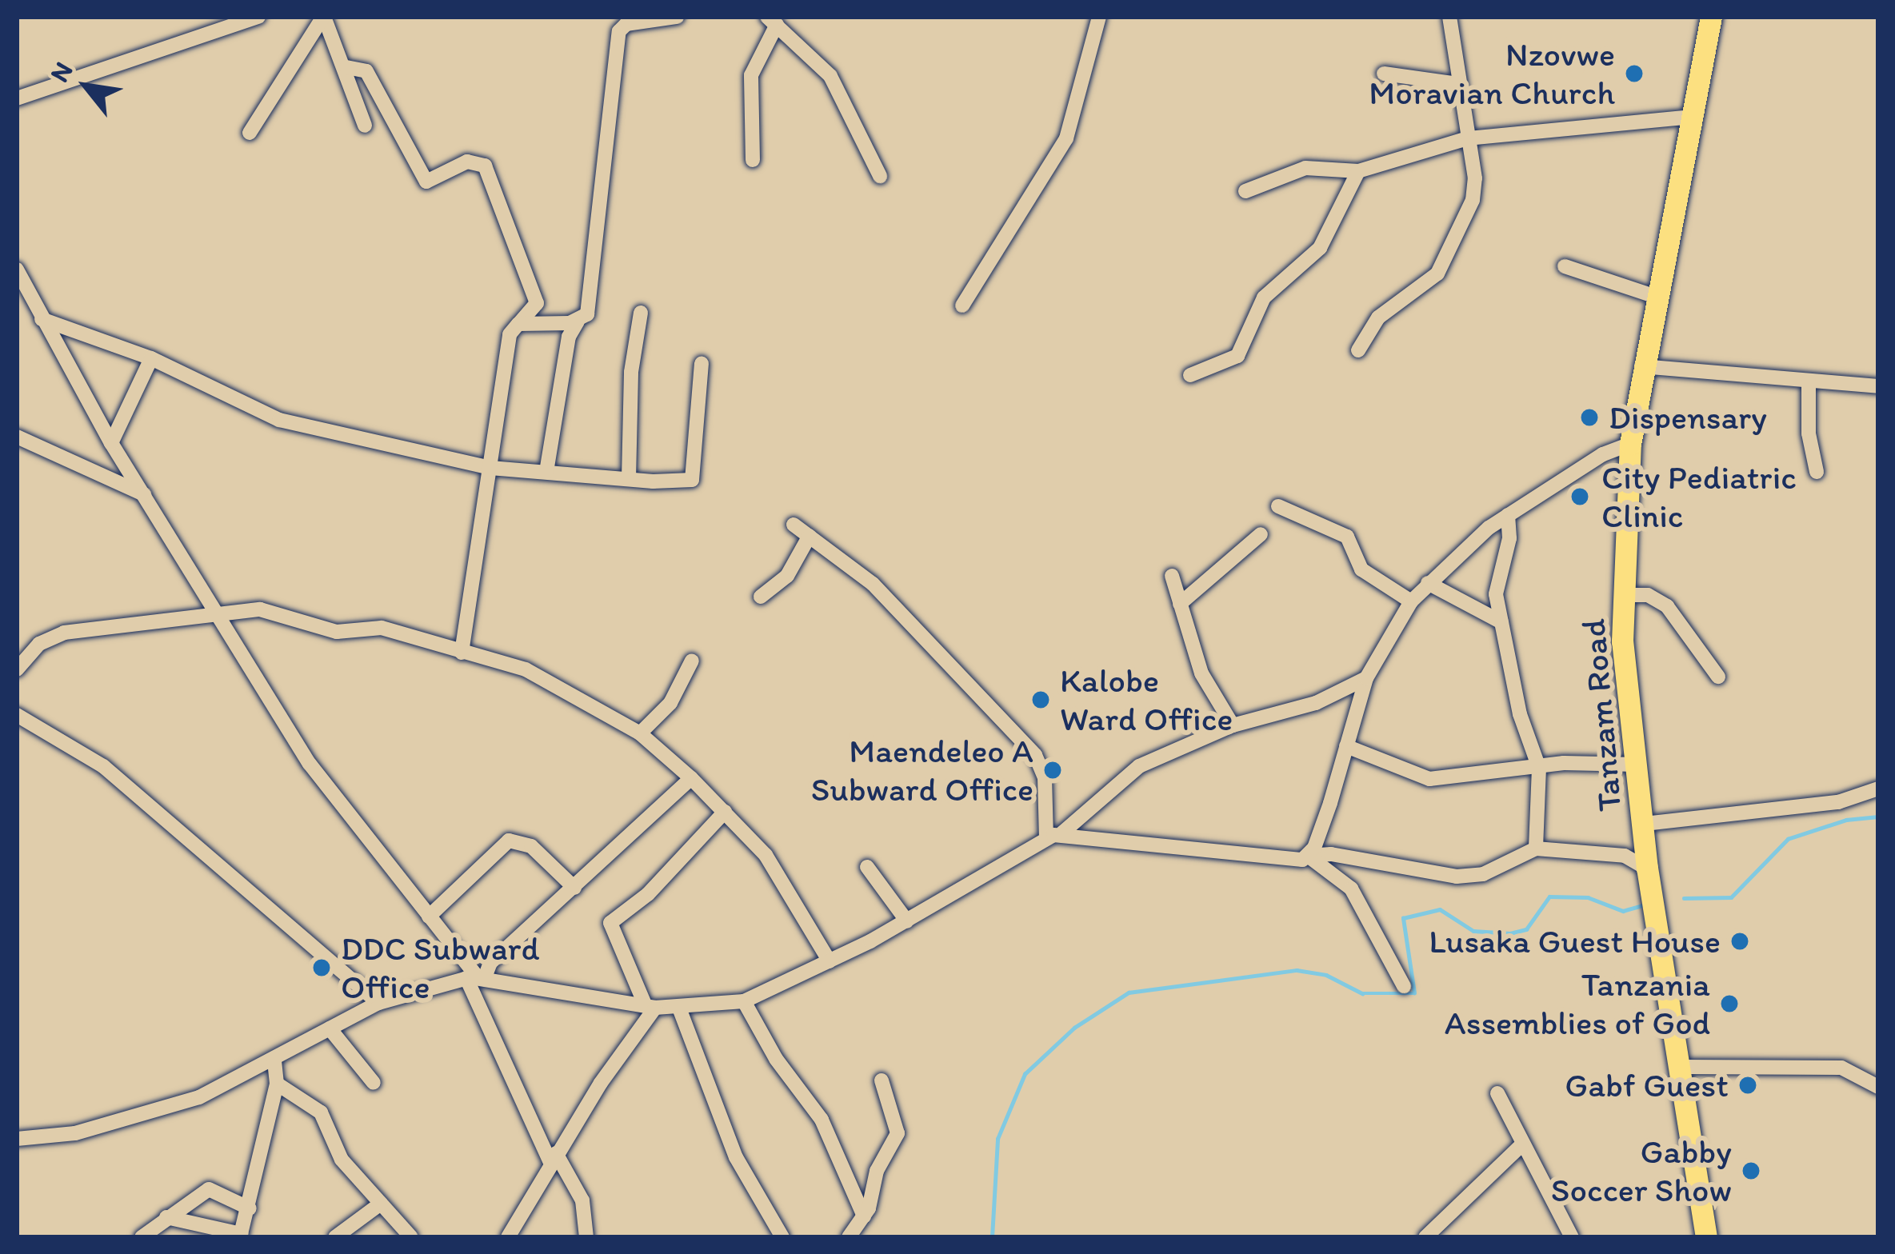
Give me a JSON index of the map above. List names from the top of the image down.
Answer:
{
  "streets": {
    "highway": ["Tanzam Road"]
  },
  "places": [
    "Nzovwe Moravian Church",
    "Dispensary",
    "City Pediatric Clinic",
    "Kalobe Ward Office",
    "Maendeleo A Subward Office",
    "Lusaka Guest House",
    "DDC Subward Office",
    "Tanzania Assemblies of God",
    "Gabf Guest",
    "Gabby Soccer Show"
  ],
  "north": "top left"
}
